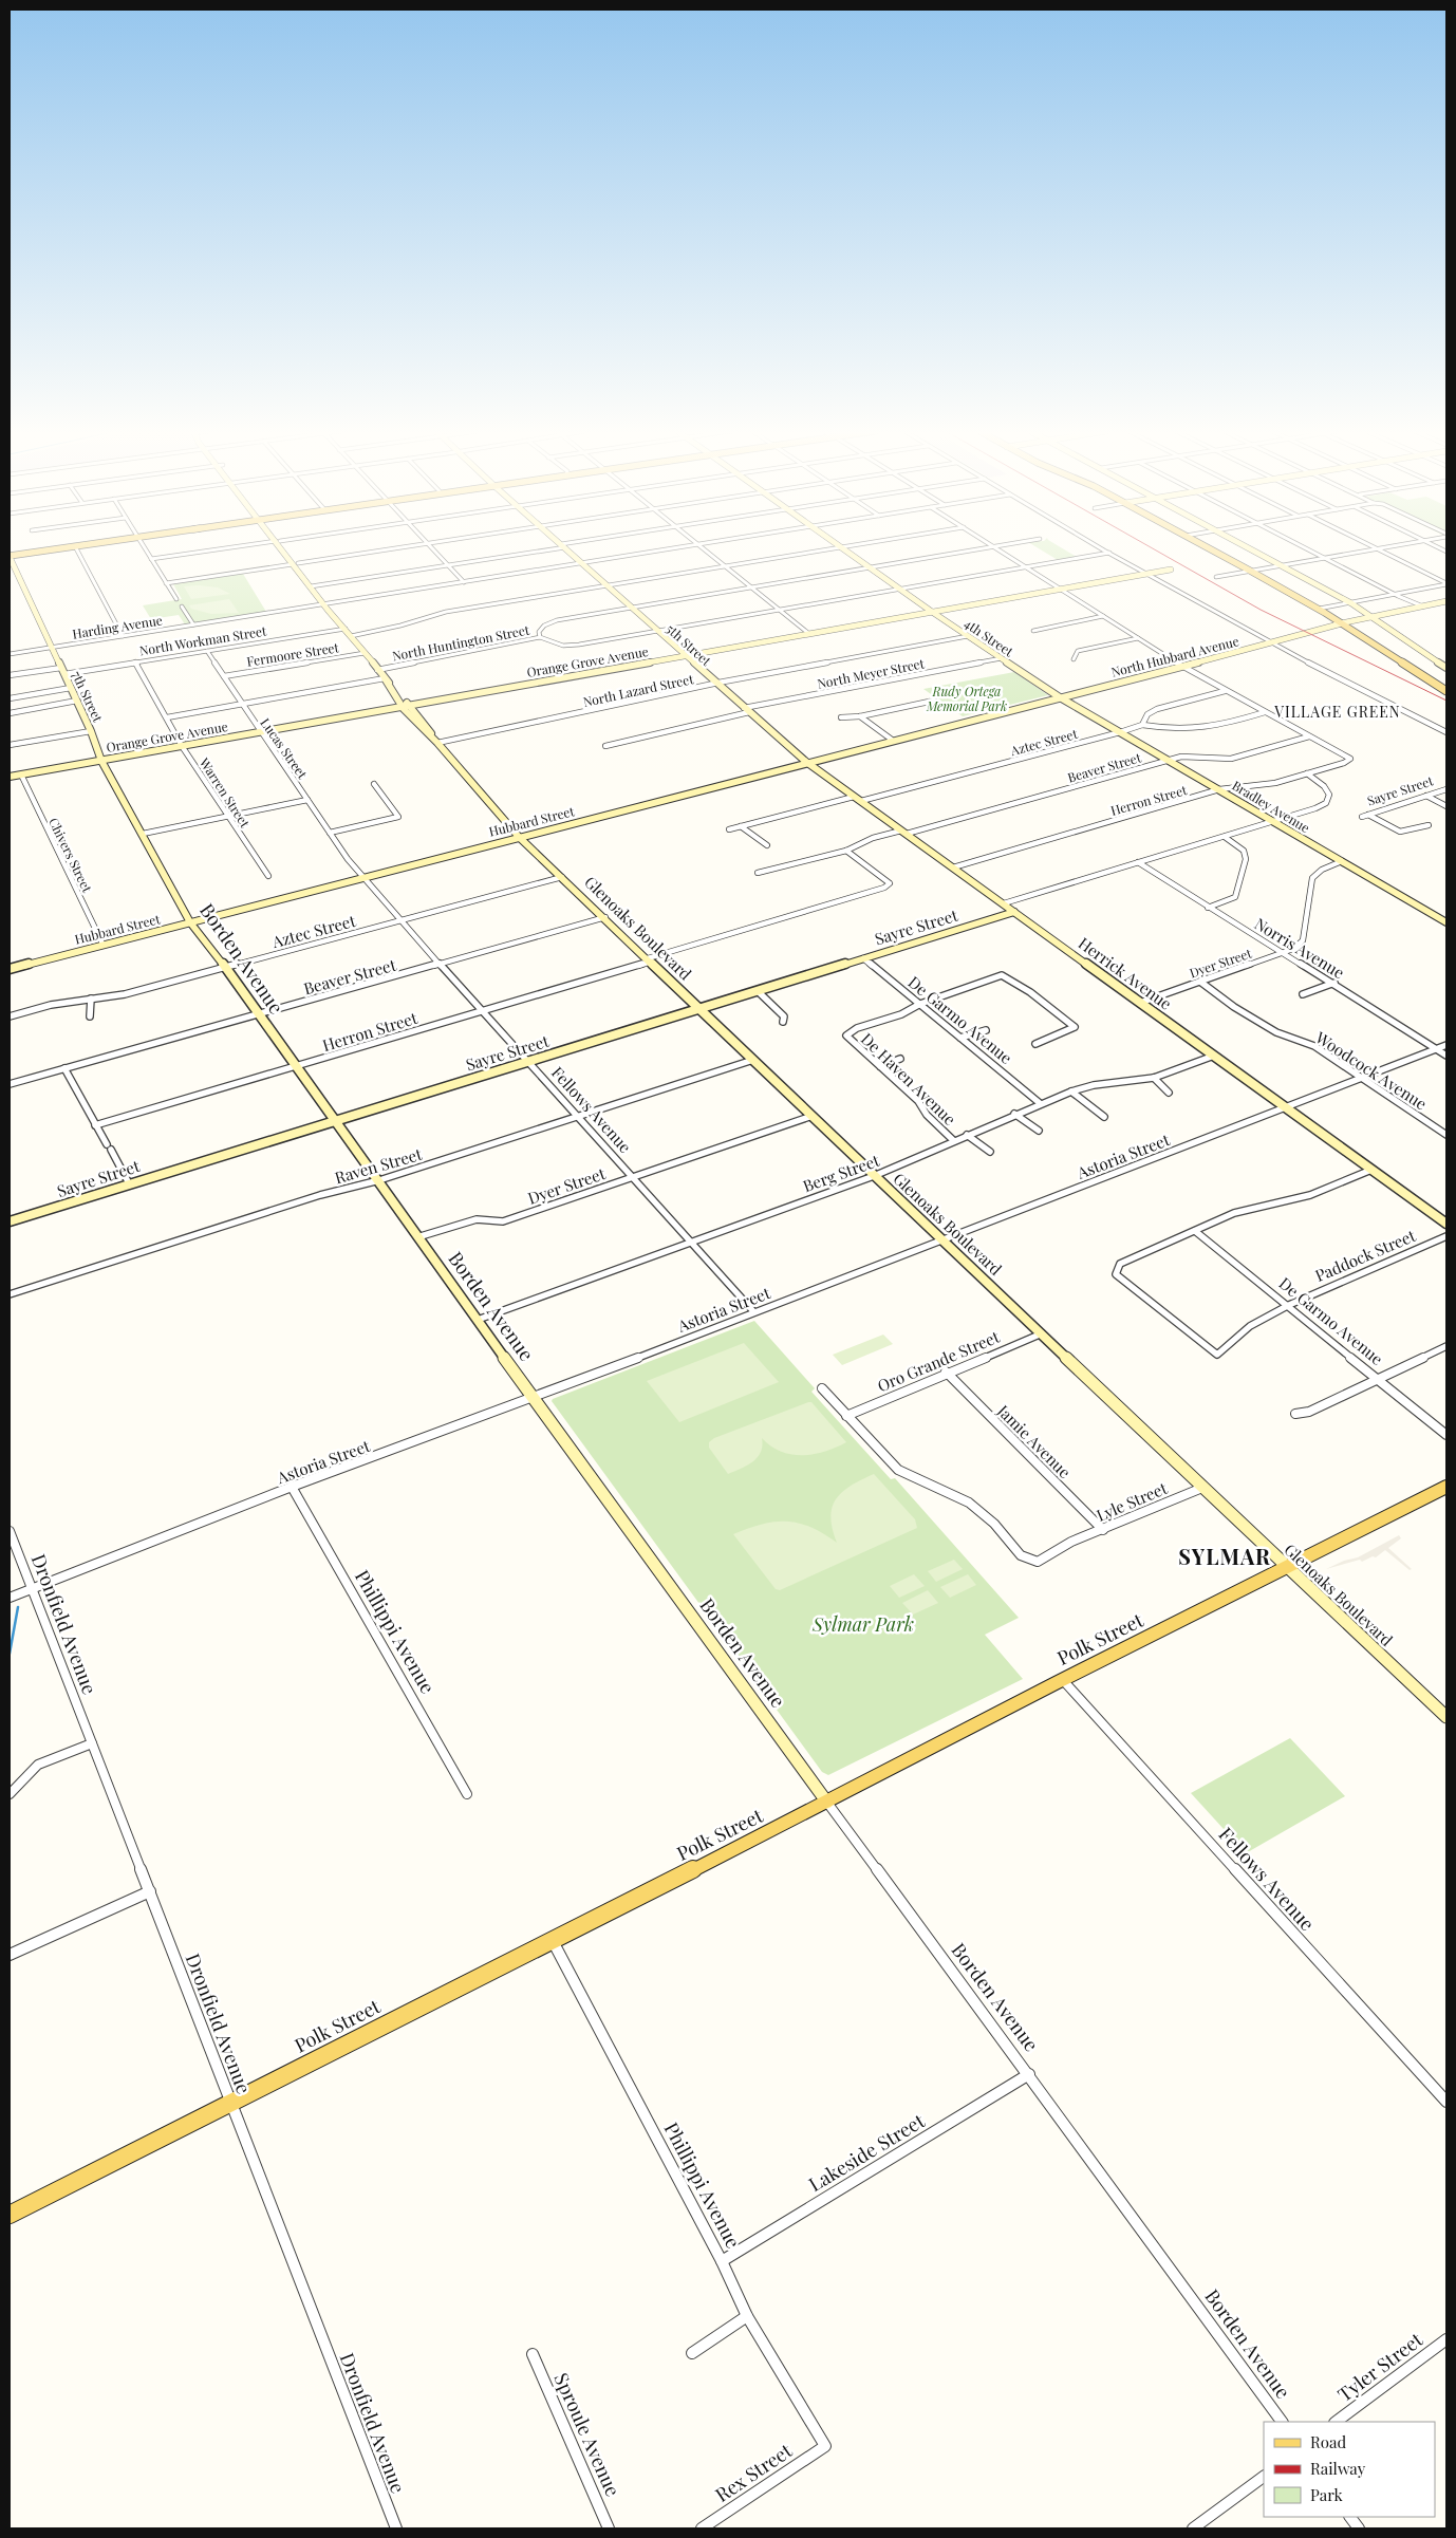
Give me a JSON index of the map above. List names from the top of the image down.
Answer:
{
  "streets": {
    "main road": ["Polk Street"],
    "street": [
      "Harding Avenue",
      "4th Street",
      "North Workman Street",
      "North Huntington Street",
      "5th Street",
      "Fermoore Street",
      "North Hubbard Avenue",
      "Orange Grove Avenue",
      "North Meyer Street",
      "North Lazard Street",
      "7th Street",
      "Aztec Street",
      "Lucas Street",
      "Beaver Street",
      "Sayre Street",
      "Warren Street",
      "Herron Street",
      "Bradley Avenue",
      "Hubbard Street",
      "Chivers Street",
      "Glenoaks Boulevard",
      "Norris Avenue",
      "Borden Avenue",
      "Dyer Street",
      "Herrick Avenue",
      "De Garmo Avenue",
      "Woodcock Avenue",
      "De Haven Avenue",
      "Fellows Avenue",
      "Astoria Street",
      "Raven Street",
      "Berg Street",
      "Paddock Street",
      "Oro Grande Street",
      "Jamie Avenue",
      "Lyle Street",
      "Dronfield Avenue",
      "Phillippi Avenue",
      "Lakeside Street",
      "Tyler Street",
      "Sproule Avenue",
      "Rex Street"
    ]
  },
  "crossings": [
    ["Harding Avenue", "5th Street"],
    ["Harding Avenue", "7th Street"],
    ["Harding Avenue", "Glenoaks Boulevard"],
    ["4th Street", "North Huntington Street"],
    ["4th Street", "North Hubbard Avenue"],
    ["4th Street", "Orange Grove Avenue"],
    ["4th Street", "North Meyer Street"],
    ["4th Street", "North Lazard Street"],
    ["4th Street", "Bradley Avenue"],
    ["4th Street", "Hubbard Street"],
    ["North Workman Street", "7th Street"],
    ["North Workman Street", "Lucas Street"],
    ["North Workman Street", "Warren Street"],
    ["North Workman Street", "Glenoaks Boulevard"],
    ["North Huntington Street", "5th Street"],
    ["North Huntington Street", "Lucas Street"],
    ["North Huntington Street", "Warren Street"],
    ["North Huntington Street", "Glenoaks Boulevard"],
    ["5th Street", "Orange Grove Avenue"],
    ["5th Street", "North Meyer Street"],
    ["5th Street", "North Lazard Street"],
    ["5th Street", "Herrick Avenue"],
    ["Fermoore Street", "Lucas Street"],
    ["Fermoore Street", "Glenoaks Boulevard"],
    ["North Hubbard Avenue", "Hubbard Street"],
    ["Orange Grove Avenue", "7th Street"],
    ["Orange Grove Avenue", "Lucas Street"],
    ["Orange Grove Avenue", "Warren Street"],
    ["Orange Grove Avenue", "Chivers Street"],
    ["Orange Grove Avenue", "Glenoaks Boulevard"],
    ["North Lazard Street", "Glenoaks Boulevard"],
    ["7th Street", "Borden Avenue"],
    ["Aztec Street", "Bradley Avenue"],
    ["Aztec Street", "Glenoaks Boulevard"],
    ["Aztec Street", "Borden Avenue"],
    ["Aztec Street", "Herrick Avenue"],
    ["Aztec Street", "Fellows Avenue"],
    ["Lucas Street", "Fellows Avenue"],
    ["Beaver Street", "Herron Street"],
    ["Beaver Street", "Bradley Avenue"],
    ["Beaver Street", "Glenoaks Boulevard"],
    ["Beaver Street", "Borden Avenue"],
    ["Beaver Street", "Herrick Avenue"],
    ["Beaver Street", "Fellows Avenue"],
    ["Sayre Street", "Glenoaks Boulevard"],
    ["Sayre Street", "Borden Avenue"],
    ["Sayre Street", "Herrick Avenue"],
    ["Sayre Street", "De Garmo Avenue"],
    ["Sayre Street", "Fellows Avenue"],
    ["Herron Street", "Bradley Avenue"],
    ["Herron Street", "Glenoaks Boulevard"],
    ["Herron Street", "Borden Avenue"],
    ["Herron Street", "Herrick Avenue"],
    ["Herron Street", "Fellows Avenue"],
    ["Bradley Avenue", "Dyer Street"],
    ["Hubbard Street", "Chivers Street"],
    ["Hubbard Street", "Glenoaks Boulevard"],
    ["Hubbard Street", "Borden Avenue"],
    ["Hubbard Street", "Herrick Avenue"],
    ["Hubbard Street", "Fellows Avenue"],
    ["Glenoaks Boulevard", "Dyer Street"],
    ["Glenoaks Boulevard", "Astoria Street"],
    ["Glenoaks Boulevard", "Raven Street"],
    ["Glenoaks Boulevard", "Berg Street"],
    ["Glenoaks Boulevard", "Oro Grande Street"],
    ["Glenoaks Boulevard", "Lyle Street"],
    ["Glenoaks Boulevard", "Polk Street"],
    ["Norris Avenue", "Dyer Street"],
    ["Norris Avenue", "Astoria Street"],
    ["Borden Avenue", "Dyer Street"],
    ["Borden Avenue", "Astoria Street"],
    ["Borden Avenue", "Raven Street"],
    ["Borden Avenue", "Berg Street"],
    ["Borden Avenue", "Polk Street"],
    ["Borden Avenue", "Lakeside Street"],
    ["Dyer Street", "Herrick Avenue"],
    ["Dyer Street", "Woodcock Avenue"],
    ["Dyer Street", "Fellows Avenue"],
    ["Herrick Avenue", "Astoria Street"],
    ["Herrick Avenue", "Berg Street"],
    ["De Garmo Avenue", "De Haven Avenue"],
    ["De Garmo Avenue", "Berg Street"],
    ["De Garmo Avenue", "Paddock Street"],
    ["Woodcock Avenue", "Astoria Street"],
    ["De Haven Avenue", "Berg Street"],
    ["Fellows Avenue", "Astoria Street"],
    ["Fellows Avenue", "Raven Street"],
    ["Fellows Avenue", "Berg Street"],
    ["Fellows Avenue", "Polk Street"],
    ["Astoria Street", "Dronfield Avenue"],
    ["Astoria Street", "Phillippi Avenue"],
    ["Oro Grande Street", "Jamie Avenue"],
    ["Oro Grande Street", "Lyle Street"],
    ["Jamie Avenue", "Lyle Street"],
    ["Dronfield Avenue", "Polk Street"],
    ["Phillippi Avenue", "Polk Street"],
    ["Phillippi Avenue", "Lakeside Street"],
    ["Phillippi Avenue", "Rex Street"]
  ],
  "districts": ["VILLAGE GREEN", "SYLMAR"],
  "parks": ["Rudy Ortega Memorial Park", "Sylmar Park"],
  "legend": ["Road", "Railway", "Park"]
}
